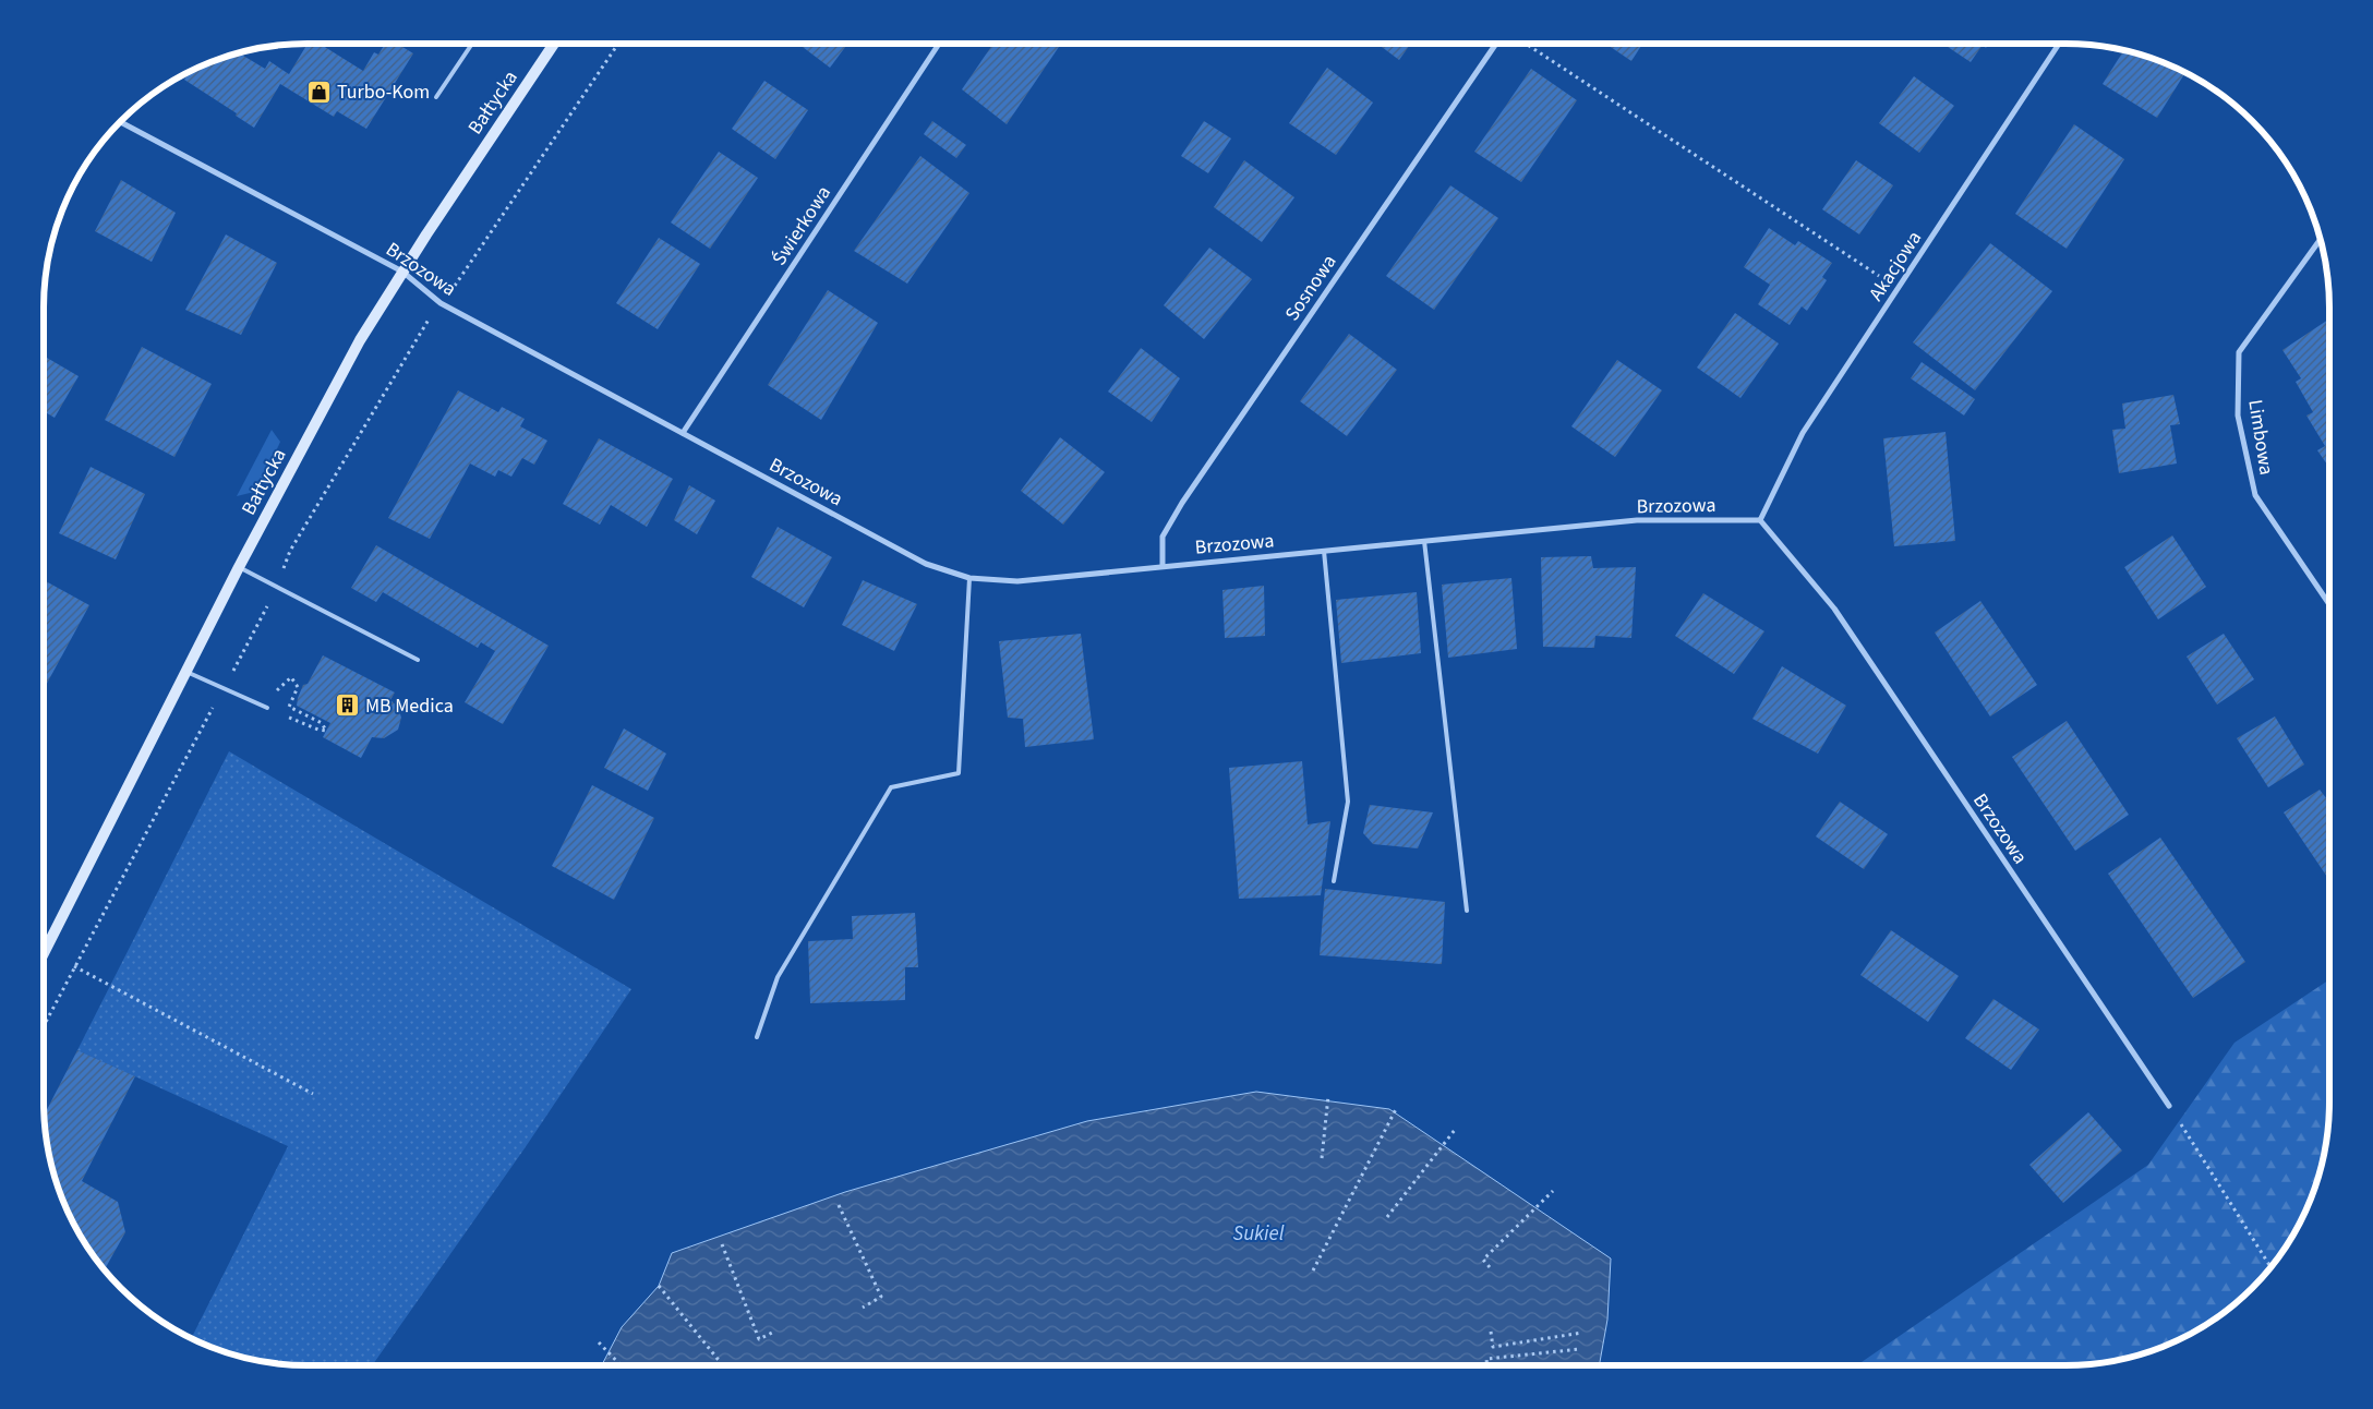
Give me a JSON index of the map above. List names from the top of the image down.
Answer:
{
  "streets": {
    "main road": ["Bałtycka"],
    "street": [
      "Świerkowa",
      "Akacjowa",
      "Brzozowa",
      "Sosnowa",
      "Limbowa"
    ]
  },
  "crossings": [
    ["Bałtycka", "Brzozowa"],
    ["Świerkowa", "Brzozowa"],
    ["Akacjowa", "Brzozowa"],
    ["Brzozowa", "Sosnowa"]
  ],
  "water": ["Sukiel"],
  "places": {
    "shop": ["Turbo-Kom"],
    "building": ["MB Medica"]
  }
}
